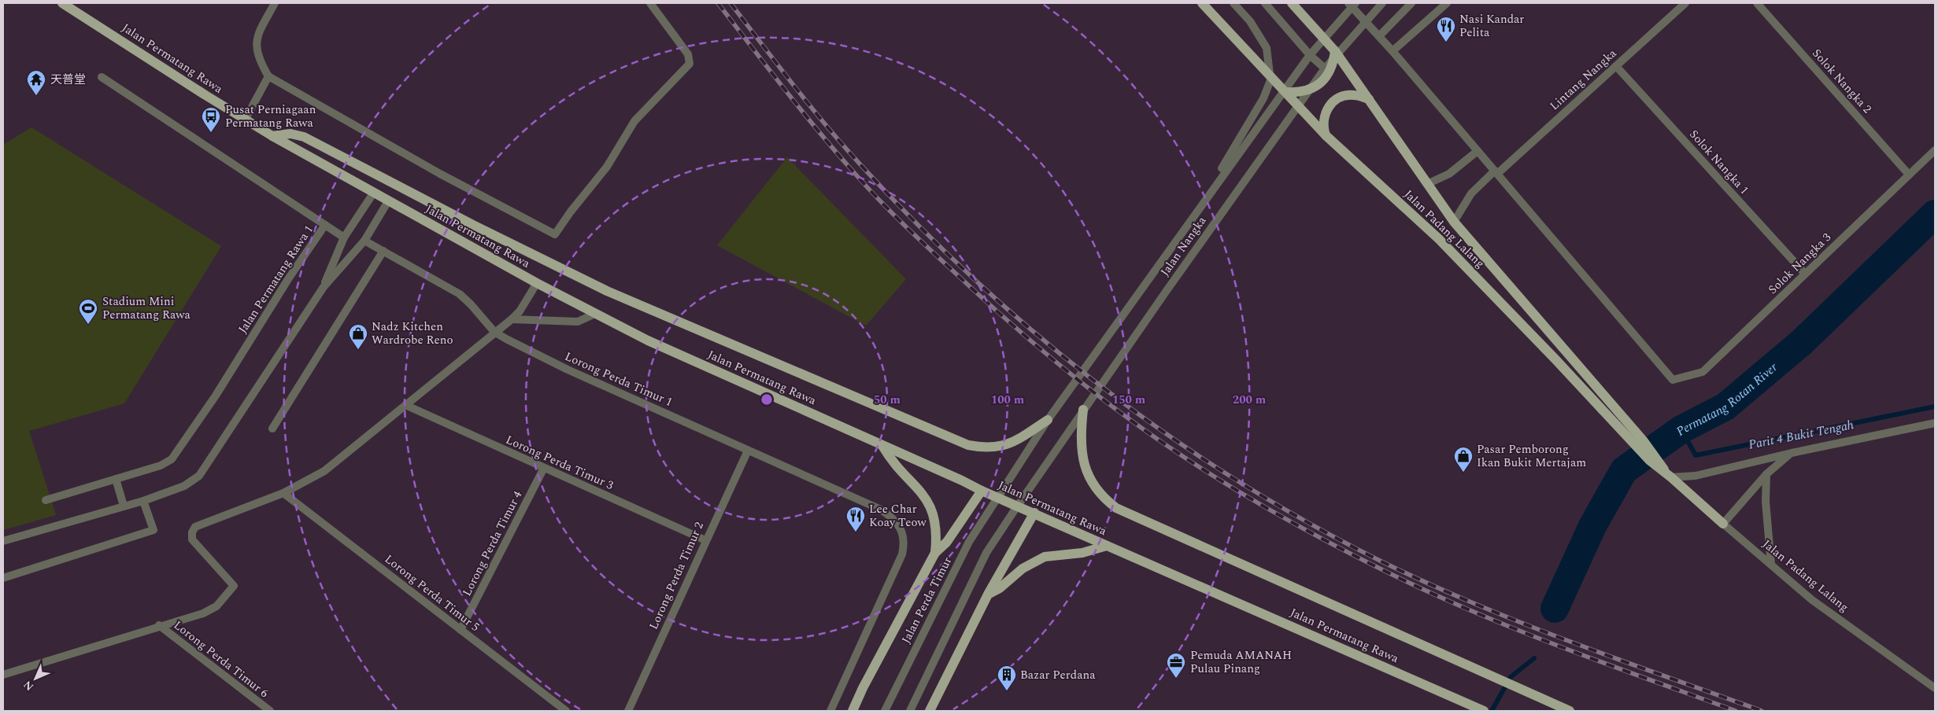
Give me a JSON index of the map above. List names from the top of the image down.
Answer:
{
  "streets": {
    "main road": ["Jalan Permatang Rawa", "Jalan Padang Lalang"],
    "street": [
      "Lintang Nangka",
      "Solok Nangka 2",
      "Solok Nangka 1",
      "Jalan Nangka",
      "Solok Nangka 3",
      "Jalan Permatang Rawa 1",
      "Lorong Perda Timur 1",
      "Lorong Perda Timur 3",
      "Lorong Perda Timur 4",
      "Lorong Perda Timur 2",
      "Lorong Perda Timur 5",
      "Jalan Perda Timur",
      "Lorong Perda Timur 6"
    ]
  },
  "crossings": [
    ["Lintang Nangka", "Solok Nangka 1"],
    ["Lintang Nangka", "Jalan Padang Lalang"],
    ["Lintang Nangka", "Solok Nangka 3"],
    ["Solok Nangka 2", "Solok Nangka 3"],
    ["Solok Nangka 1", "Solok Nangka 3"],
    ["Jalan Nangka", "Jalan Perda Timur"],
    ["Lorong Perda Timur 1", "Lorong Perda Timur 2"],
    ["Lorong Perda Timur 3", "Lorong Perda Timur 4"],
    ["Lorong Perda Timur 3", "Lorong Perda Timur 2"],
    ["Lorong Perda Timur 4", "Lorong Perda Timur 5"]
  ],
  "water": ["Permatang Rotan River", "Parit 4 Bukit Tengah"],
  "places": {
    "restaurant": ["Nasi Kandar Pelita", "Lee Char Koay Teow"],
    "temple": ["天普堂"],
    "bus stop": ["Pusat Perniagaan Permatang Rawa"],
    "sports": ["Stadium Mini Permatang Rawa"],
    "shop": ["Nadz Kitchen Wardrobe Reno", "Pasar Pemborong Ikan Bukit Mertajam"],
    "office": ["Pemuda AMANAH Pulau Pinang"],
    "building": ["Bazar Perdana"]
  },
  "north": "bottom left",
  "rings": [
    "50 m",
    "100 m",
    "150 m",
    "200 m"
  ]
}
